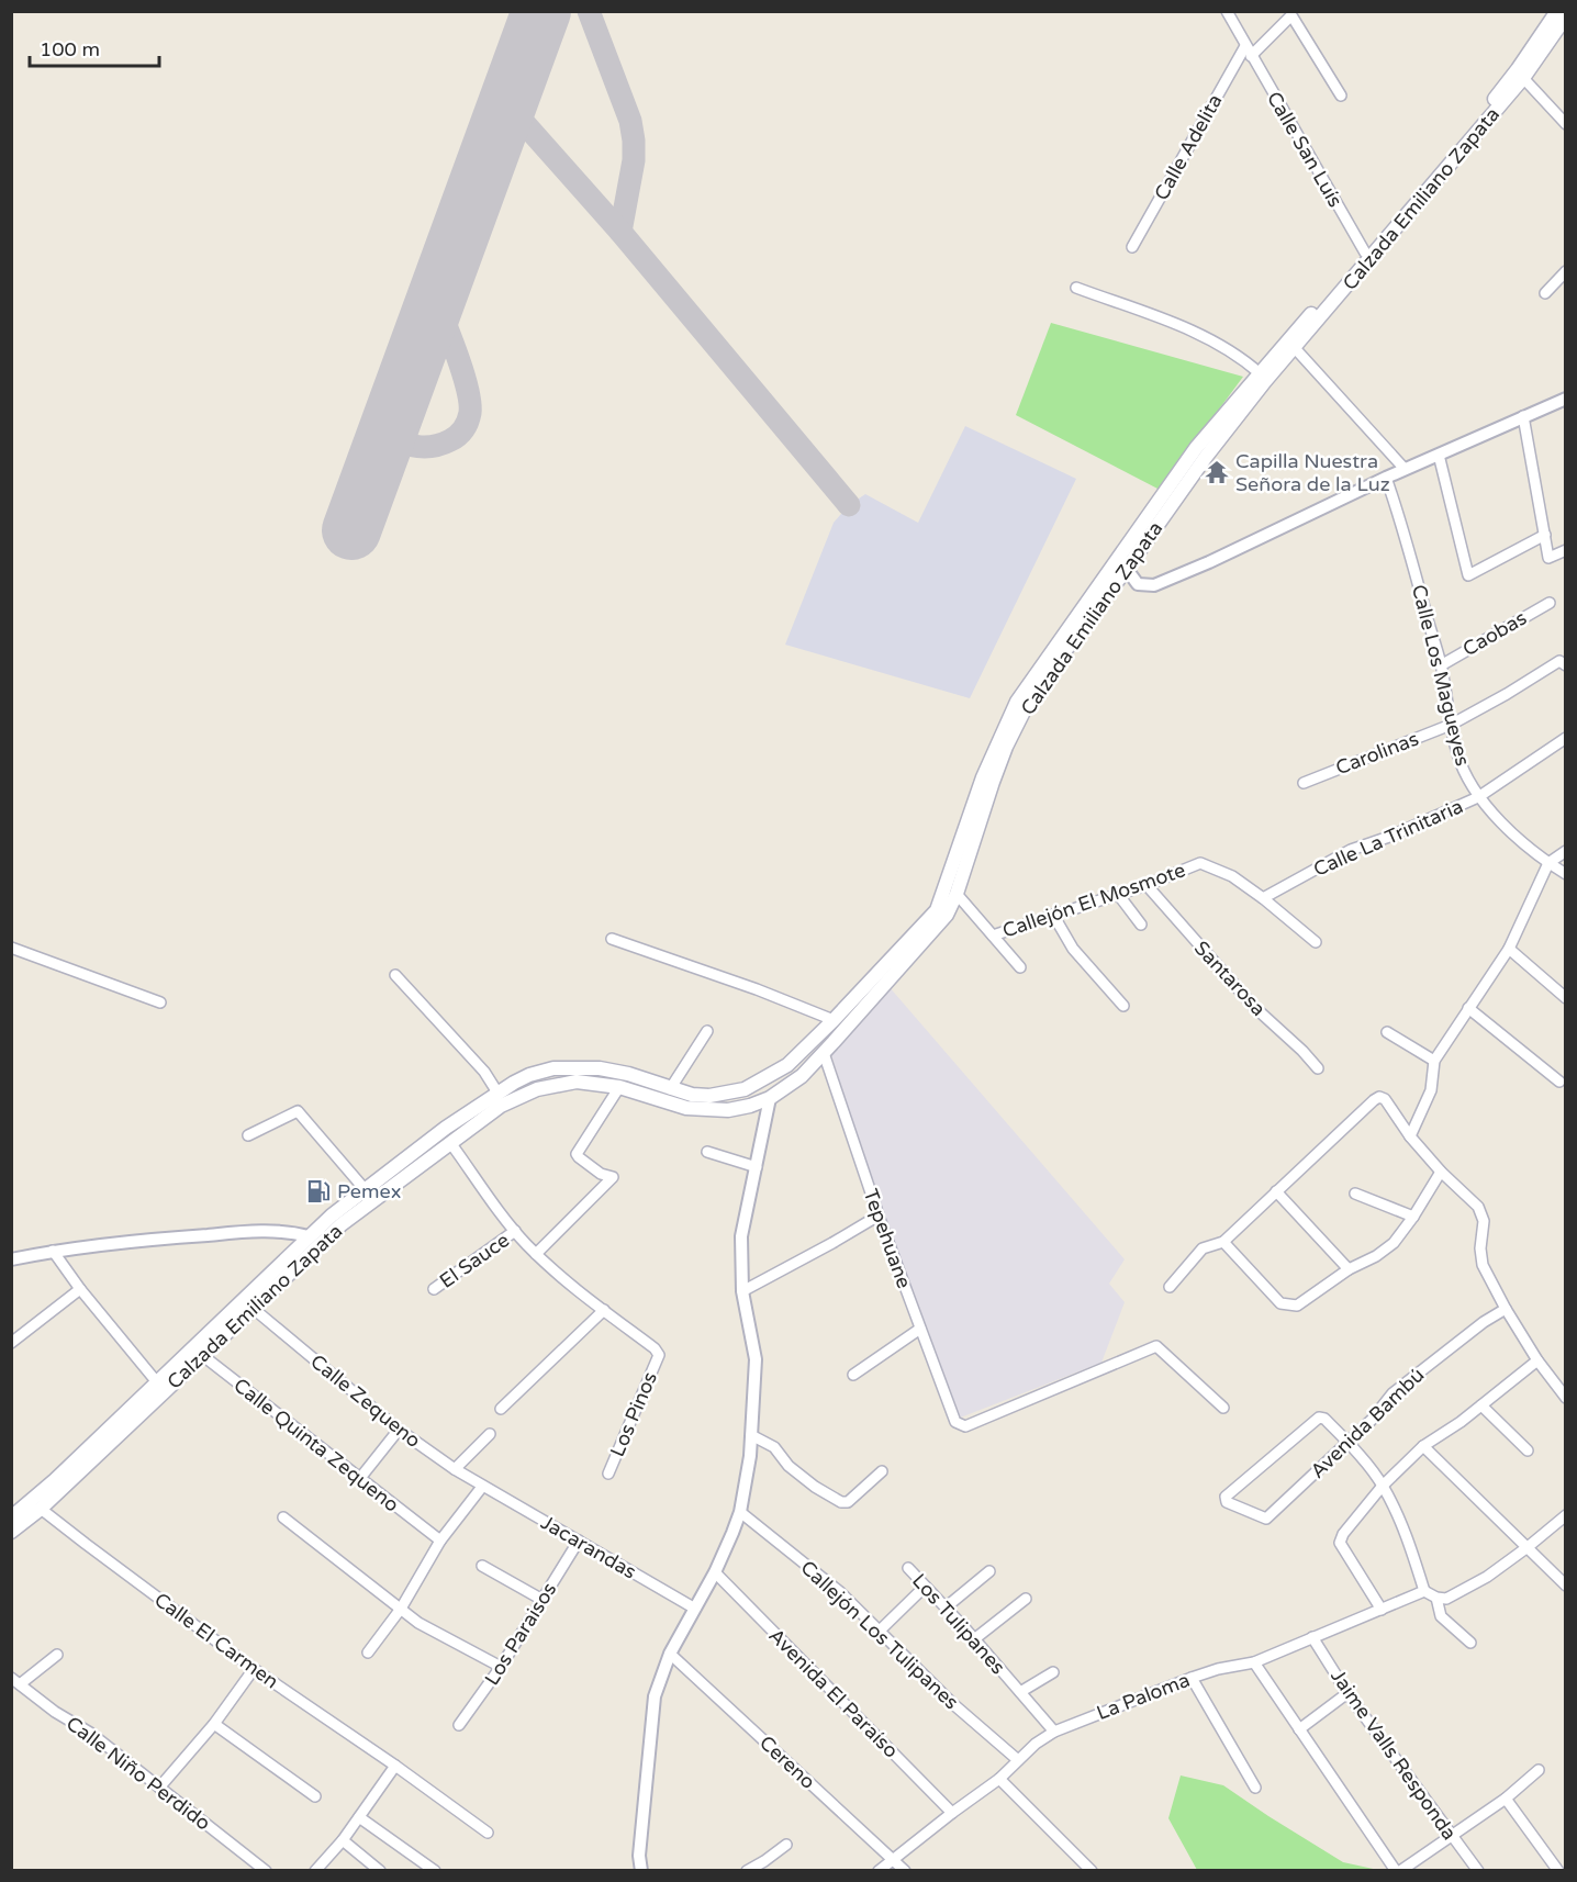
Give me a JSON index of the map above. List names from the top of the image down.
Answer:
{
  "streets": {
    "main road": ["Calzada Emiliano Zapata"],
    "street": [
      "Calle Adelita",
      "Calle San Luís",
      "Caobas",
      "Calle Los Magueyes",
      "Carolinas",
      "Calle La Trinitaria",
      "Callejón El Mosmote",
      "Santarosa",
      "Tepehuane",
      "El Sauce",
      "Calle Zequeno",
      "Los Pinos",
      "Avenida Bambú",
      "Calle Quinta Zequeno",
      "Jacarandas",
      "Los Tulipanes",
      "Los Paraisos",
      "Callejón Los Tulipanes",
      "Calle El Carmen",
      "Avenida El Paraíso",
      "La Paloma",
      "Jaime Valls Responda",
      "Cereno",
      "Calle Niño Perdido"
    ]
  },
  "crossings": [
    ["Calle Adelita", "Calle San Luís"],
    ["Calle San Luís", "Calzada Emiliano Zapata"],
    ["Calzada Emiliano Zapata", "Tepehuane"],
    ["Calzada Emiliano Zapata", "Calle Zequeno"],
    ["Calzada Emiliano Zapata", "Calle Quinta Zequeno"],
    ["Calzada Emiliano Zapata", "Calle El Carmen"],
    ["Caobas", "Calle Los Magueyes"],
    ["Calle Los Magueyes", "Carolinas"],
    ["Calle Los Magueyes", "Calle La Trinitaria"],
    ["Calle La Trinitaria", "Callejón El Mosmote"],
    ["Callejón El Mosmote", "Santarosa"],
    ["Calle Zequeno", "Jacarandas"],
    ["Jacarandas", "Los Paraisos"],
    ["Los Tulipanes", "La Paloma"],
    ["Callejón Los Tulipanes", "La Paloma"],
    ["Avenida El Paraíso", "La Paloma"],
    ["La Paloma", "Jaime Valls Responda"],
    ["La Paloma", "Cereno"]
  ],
  "places": {
    "temple": ["Capilla Nuestra Señora de la Luz"],
    "fuel station": ["Pemex"]
  },
  "scale_bar": "100 m"
}
